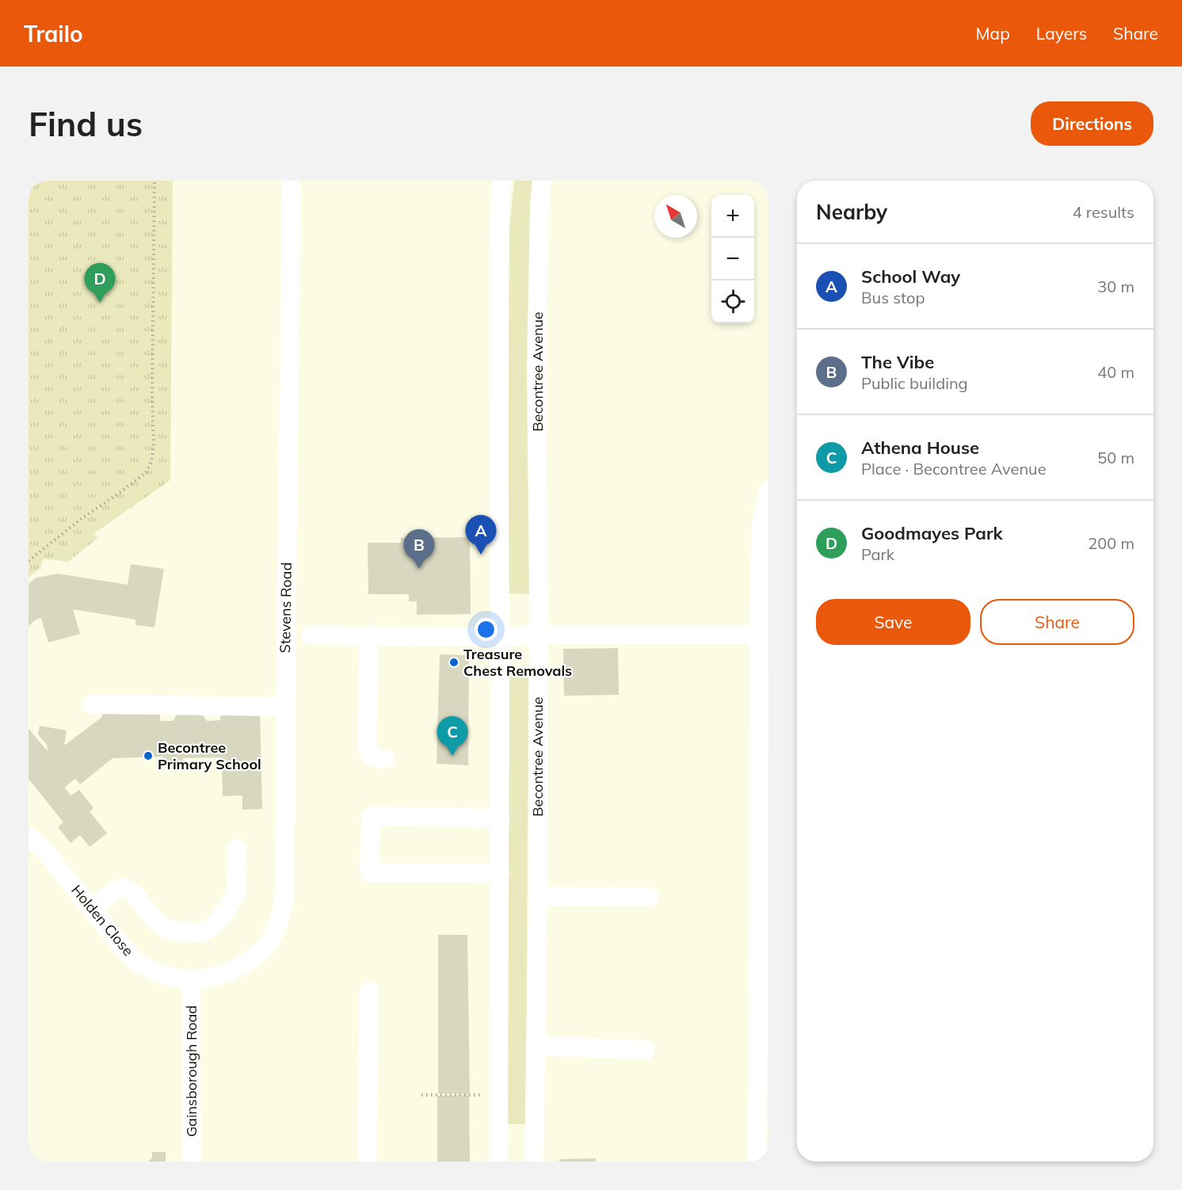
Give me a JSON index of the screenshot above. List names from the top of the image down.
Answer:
{
  "streets": {
    "street": [
      "Becontree Avenue",
      "Stevens Road",
      "Holden Close",
      "Gainsborough Road"
    ]
  },
  "crossings": [
    ["Stevens Road", "Holden Close"],
    ["Stevens Road", "Gainsborough Road"],
    ["Holden Close", "Gainsborough Road"]
  ],
  "places": ["Treasure Chest Removals", "Becontree Primary School"],
  "north": "top left",
  "page": {
    "header": "Trailo",
    "nav": ["Map", "Layers", "Share"],
    "buttons": [
      "Directions",
      ["Save", "Share"]
    ],
    "title": "Find us",
    "heading": ["Nearby", "4 results"],
    "map_buttons": ["+", "−"],
    "list": [
      {
        "mark": "A",
        "name": "School Way",
        "note": "Bus stop",
        "value": "30 m"
      },
      {
        "mark": "B",
        "name": "The Vibe",
        "note": "Public building",
        "value": "40 m"
      },
      {
        "mark": "C",
        "name": "Athena House",
        "note": "Place · Becontree Avenue",
        "value": "50 m"
      },
      {
        "mark": "D",
        "name": "Goodmayes Park",
        "note": "Park",
        "value": "200 m"
      }
    ],
    "pins": [
      "D",
      "A",
      "B",
      "C"
    ]
  }
}
